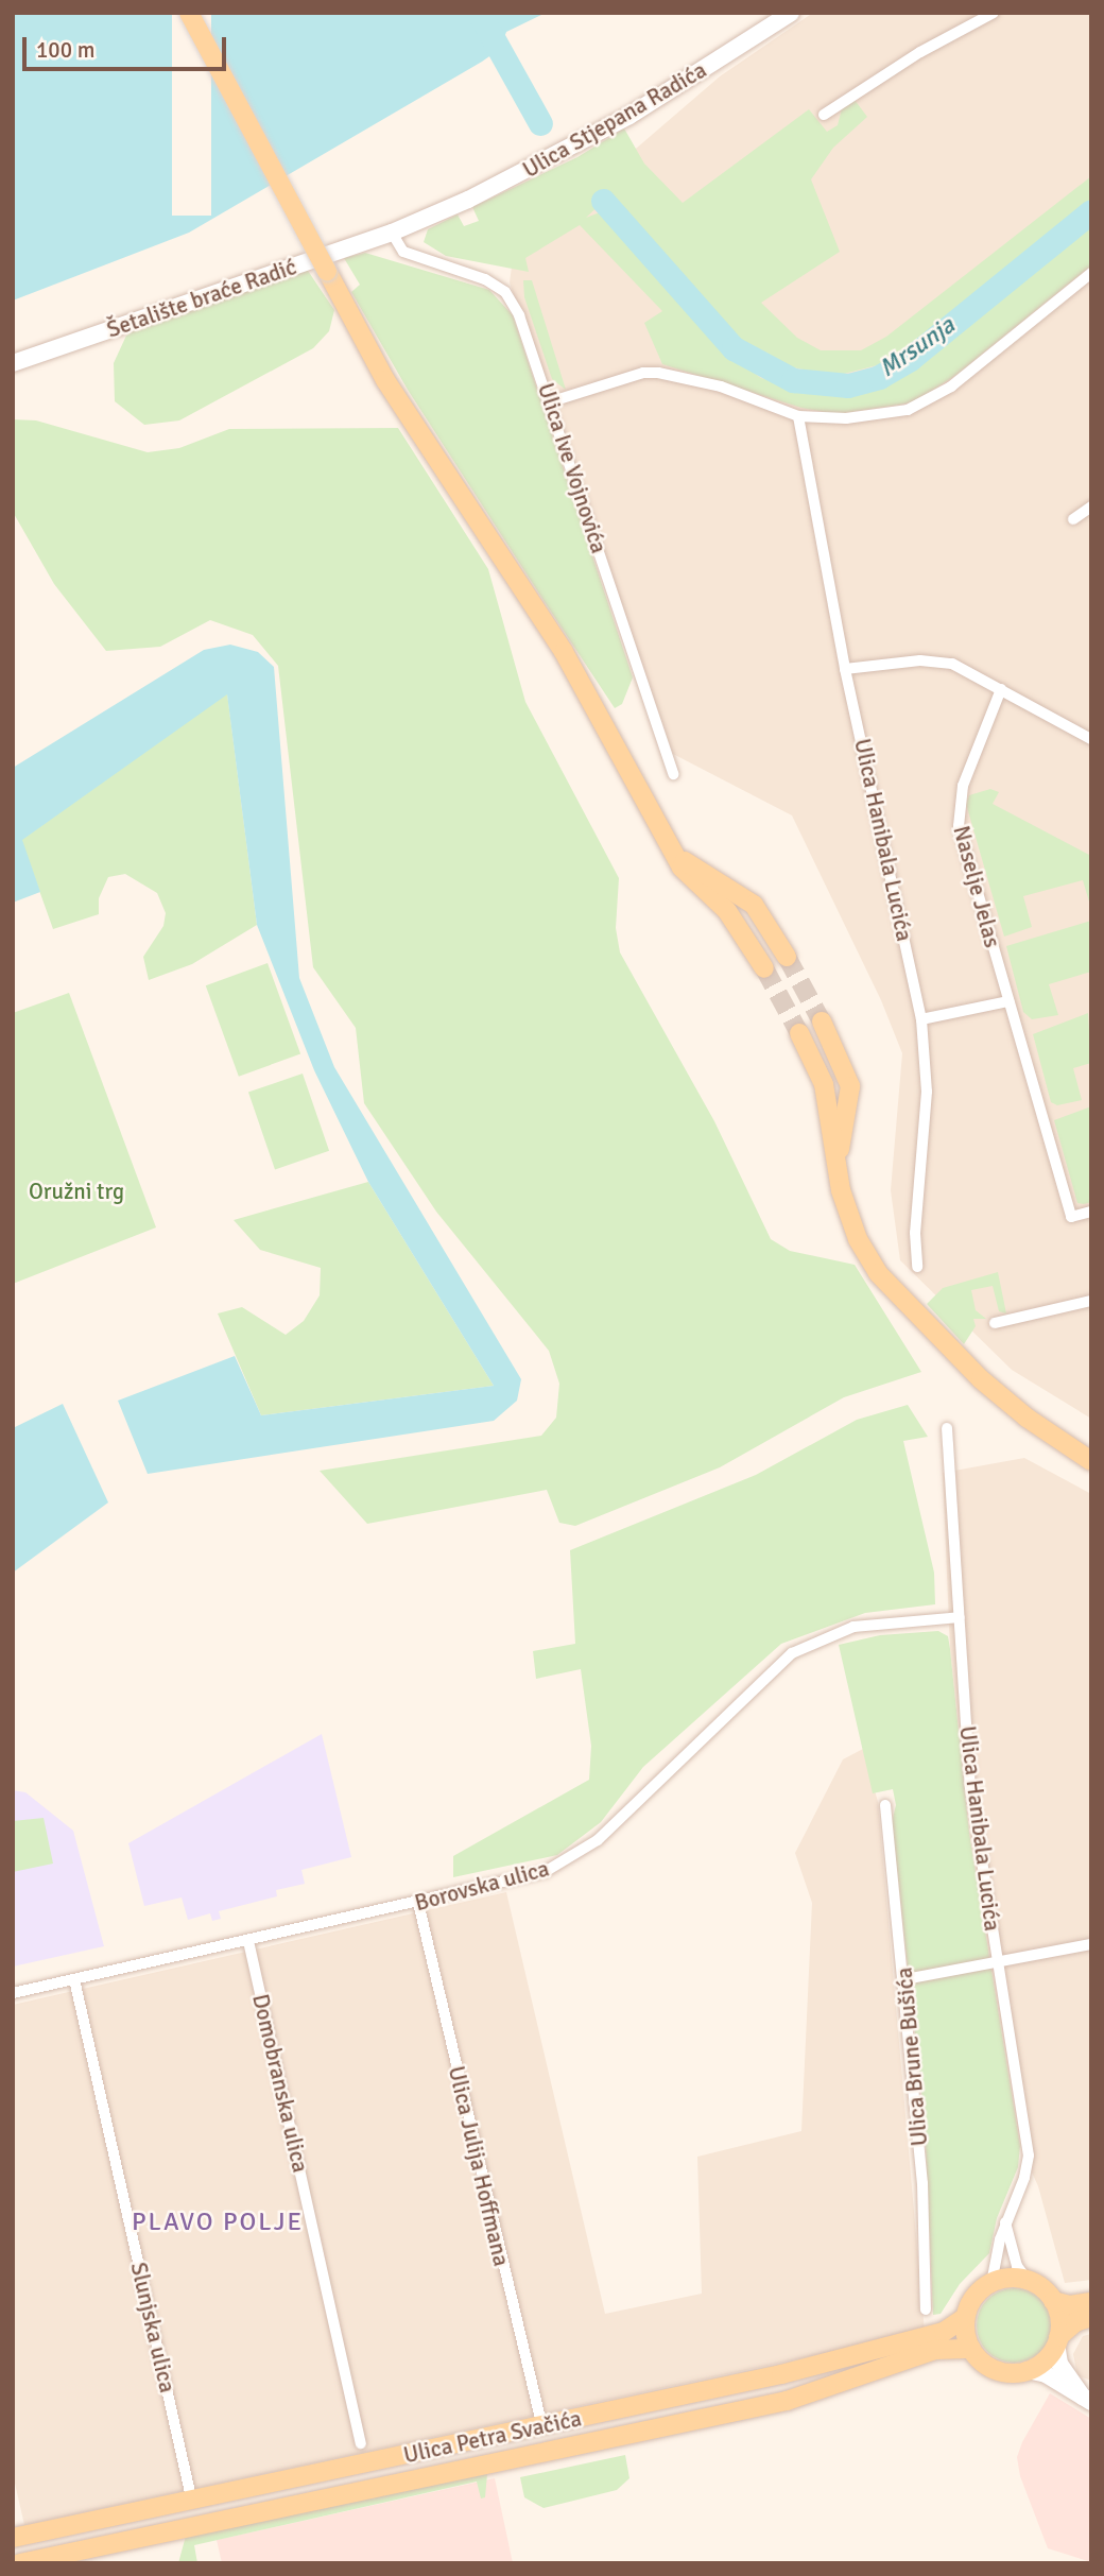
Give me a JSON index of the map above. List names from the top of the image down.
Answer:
{
  "streets": {
    "main road": ["Ulica Stjepana Radića", "Šetalište braće Radić", "Ulica Petra Svačića"],
    "street": [
      "Ulica Ive Vojnovića",
      "Ulica Hanibala Lucića",
      "Naselje Jelas",
      "Borovska ulica",
      "Ulica Brune Bušića",
      "Domobranska ulica",
      "Ulica Julija Hoffmana",
      "Slunjska ulica"
    ]
  },
  "crossings": [
    ["Ulica Stjepana Radića", "Šetalište braće Radić"],
    ["Ulica Stjepana Radića", "Ulica Ive Vojnovića"],
    ["Šetalište braće Radić", "Ulica Ive Vojnovića"],
    ["Ulica Hanibala Lucića", "Borovska ulica"],
    ["Ulica Hanibala Lucića", "Ulica Petra Svačića"],
    ["Borovska ulica", "Domobranska ulica"],
    ["Borovska ulica", "Ulica Julija Hoffmana"],
    ["Borovska ulica", "Slunjska ulica"],
    ["Ulica Julija Hoffmana", "Ulica Petra Svačića"],
    ["Slunjska ulica", "Ulica Petra Svačića"]
  ],
  "districts": ["PLAVO POLJE"],
  "water": ["Mrsunja"],
  "parks": ["Oružni trg"],
  "scale_bar": "100 m"
}
